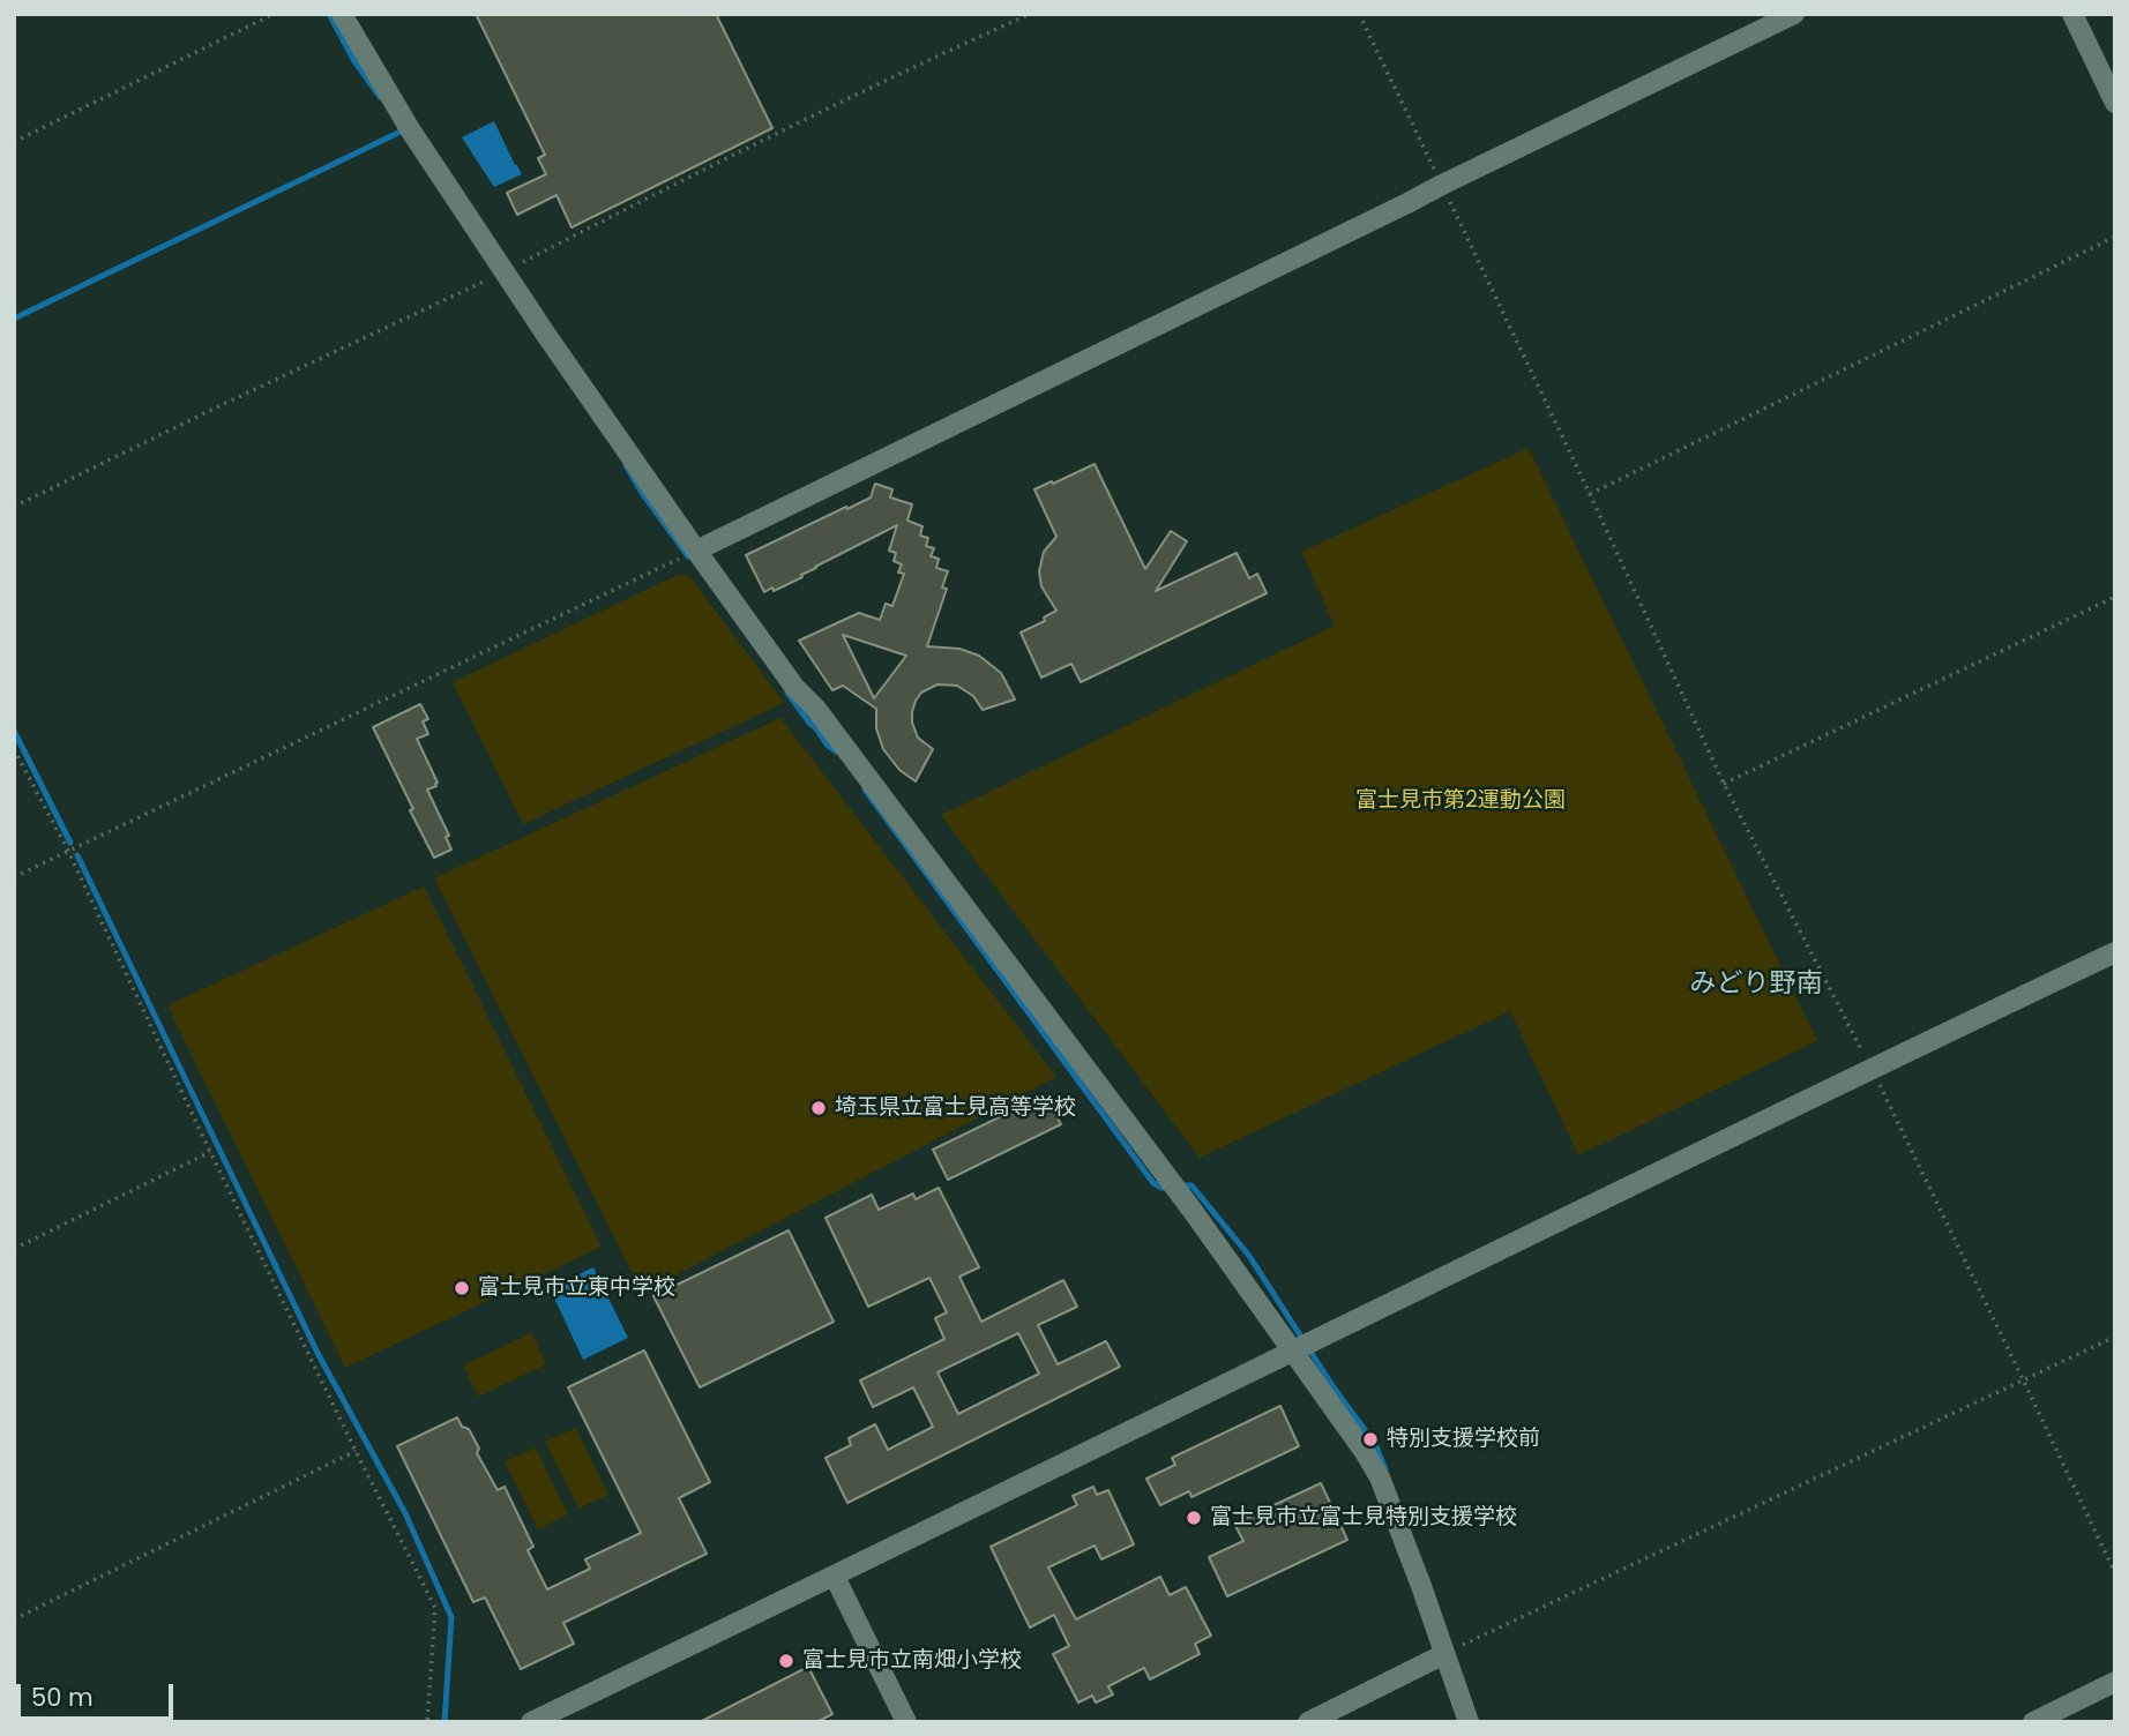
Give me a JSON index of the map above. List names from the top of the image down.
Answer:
{
  "districts": ["みどり野南"],
  "parks": ["富士見市第2運動公園"],
  "places": [
    "埼玉県立富士見高等学校",
    "富士見市立東中学校",
    "特別支援学校前",
    "富士見市立富士見特別支援学校",
    "富士見市立南畑小学校"
  ],
  "scale_bar": "50 m"
}
